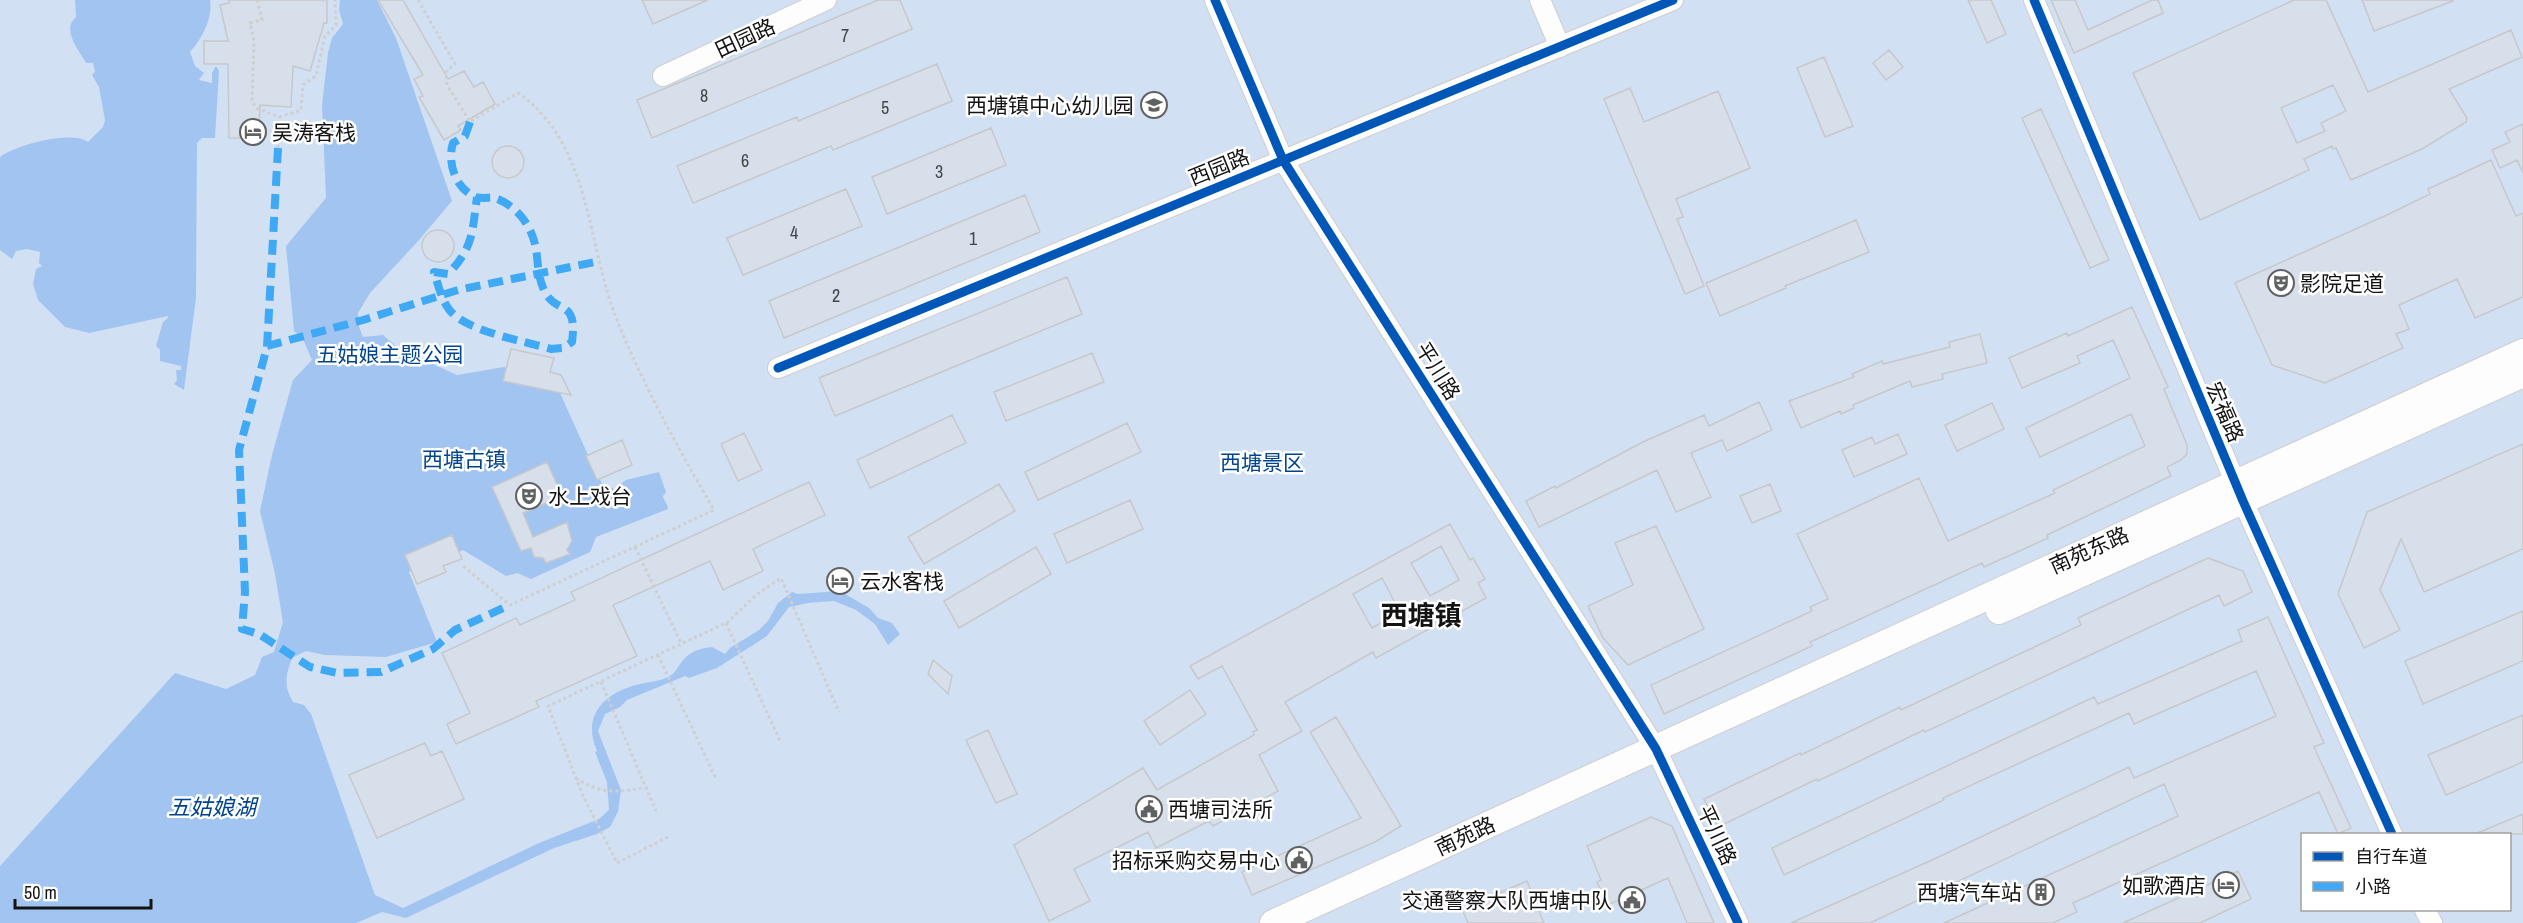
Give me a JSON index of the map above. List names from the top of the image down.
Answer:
{
  "streets": {
    "main road": ["南苑东路", "南苑路"],
    "street": [
      "田园路",
      "西园路",
      "平川路",
      "宏福路"
    ]
  },
  "crossings": [
    ["西园路", "平川路"],
    ["平川路", "南苑东路"],
    ["平川路", "南苑路"],
    ["宏福路", "南苑东路"],
    ["南苑东路", "南苑路"]
  ],
  "districts": ["西塘镇"],
  "water": ["五姑娘湖"],
  "parks": ["五姑娘主题公园", "西塘古镇", "西塘景区"],
  "places": {
    "school or university": ["西塘镇中心幼儿园"],
    "hotel": ["吴涛客栈", "云水客栈", "如歌酒店"],
    "theatre": ["影院足道", "水上戏台"],
    "public building": ["西塘司法所", "招标采购交易中心", "交通警察大队西塘中队"],
    "building": ["西塘汽车站"]
  },
  "house_numbers": [
    "7",
    "8",
    "5",
    "6",
    "3",
    "4",
    "1",
    "2"
  ],
  "legend": ["自行车道", "小路"],
  "scale_bar": "50 m"
}
